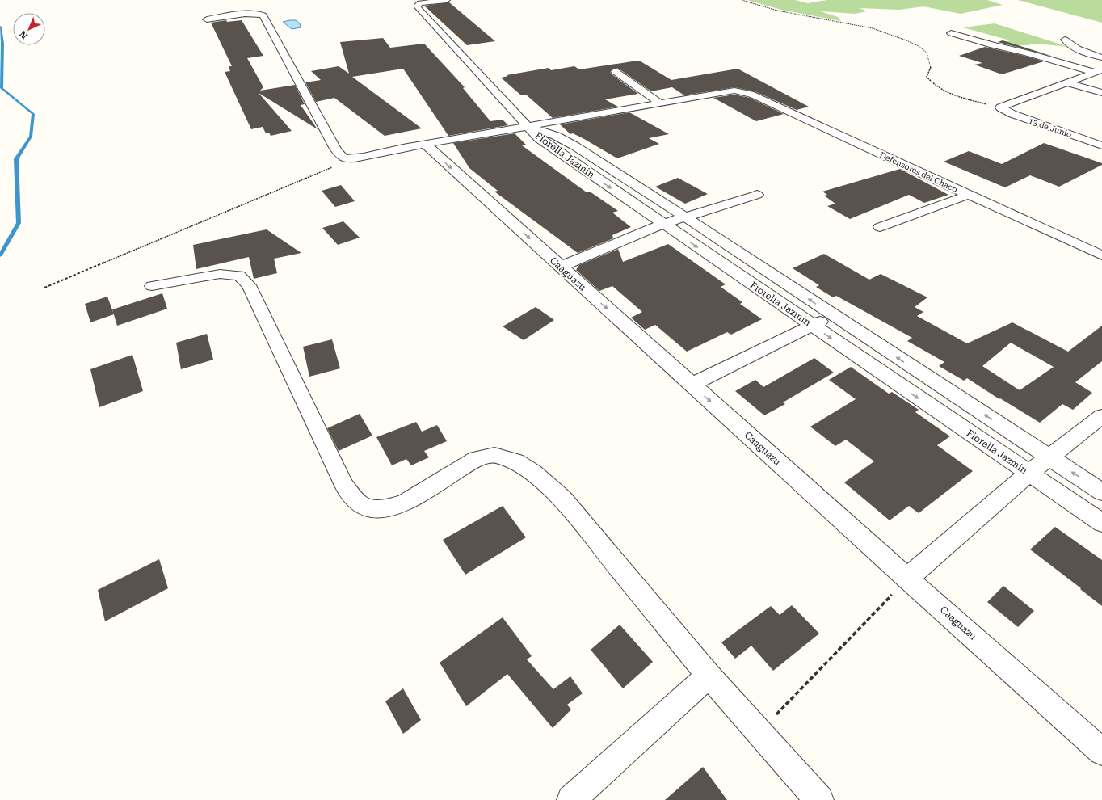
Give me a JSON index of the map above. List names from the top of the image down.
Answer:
{
  "streets": {
    "street": [
      "13 de Junio",
      "Fiorella Jazmin",
      "Defensores del Chaco",
      "Caaguazu"
    ]
  },
  "one_way": ["Caaguazu"],
  "north": "bottom left"
}
